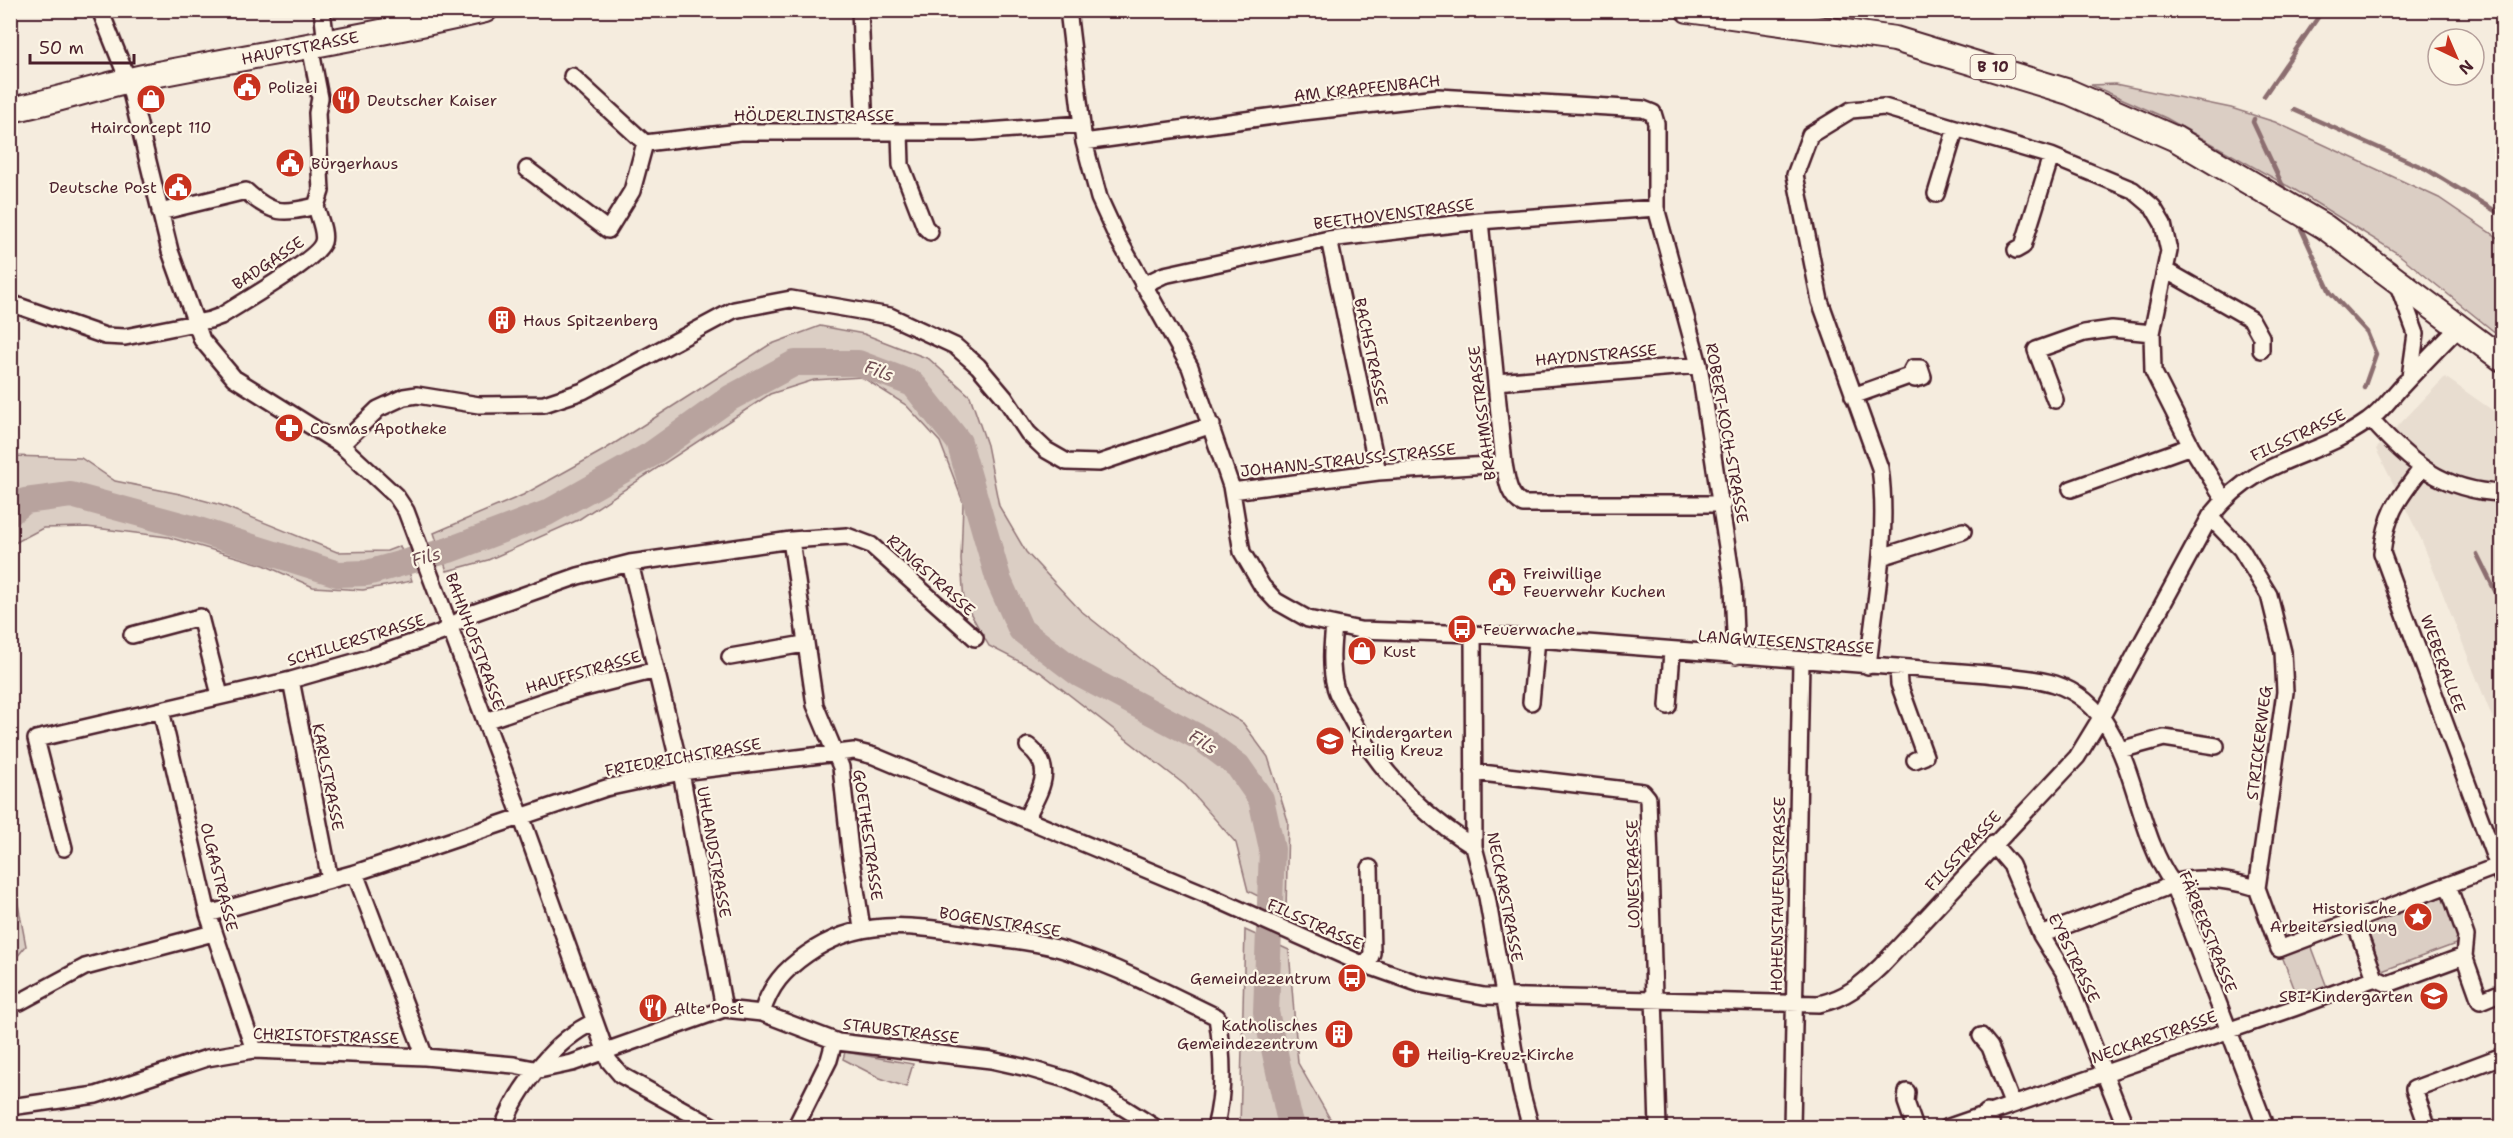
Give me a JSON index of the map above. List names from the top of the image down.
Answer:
{
  "streets": {
    "main road": ["HAUPTSTRASSE", "B 10"],
    "street": [
      "AM KRAPFENBACH",
      "HÖLDERLINSTRASSE",
      "BEETHOVENSTRASSE",
      "BADGASSE",
      "BACHSTRASSE",
      "HAYDNSTRASSE",
      "BRAHMSSTRASSE",
      "ROBERT-KOCH-STRASSE",
      "FILSSTRASSE",
      "JOHANN-STRAUSS-STRASSE",
      "RINGSTRASSE",
      "SCHILLERSTRASSE",
      "BAHNHOFSTRASSE",
      "LANGWIESENSTRASSE",
      "WEBERALLEE",
      "HAUFFSTRASSE",
      "STRICKERWEG",
      "FRIEDRICHSTRASSE",
      "KARLSTRASSE",
      "GOETHESTRASSE",
      "UHLANDSTRASSE",
      "LONESTRASSE",
      "OLGASTRASSE",
      "HOHENSTAUFENSTRASSE",
      "NECKARSTRASSE",
      "BOGENSTRASSE",
      "FÄRBERSTRASSE",
      "EYBSTRASSE",
      "STAUBSTRASSE",
      "CHRISTOFSTRASSE"
    ]
  },
  "crossings": [
    ["HAUPTSTRASSE", "BAHNHOFSTRASSE"],
    ["B 10", "FILSSTRASSE"],
    ["AM KRAPFENBACH", "ROBERT-KOCH-STRASSE"],
    ["AM KRAPFENBACH", "LANGWIESENSTRASSE"],
    ["HÖLDERLINSTRASSE", "LANGWIESENSTRASSE"],
    ["BEETHOVENSTRASSE", "BACHSTRASSE"],
    ["BEETHOVENSTRASSE", "BRAHMSSTRASSE"],
    ["BEETHOVENSTRASSE", "ROBERT-KOCH-STRASSE"],
    ["BEETHOVENSTRASSE", "LANGWIESENSTRASSE"],
    ["BADGASSE", "BAHNHOFSTRASSE"],
    ["BACHSTRASSE", "JOHANN-STRAUSS-STRASSE"],
    ["HAYDNSTRASSE", "BRAHMSSTRASSE"],
    ["HAYDNSTRASSE", "ROBERT-KOCH-STRASSE"],
    ["BRAHMSSTRASSE", "ROBERT-KOCH-STRASSE"],
    ["BRAHMSSTRASSE", "JOHANN-STRAUSS-STRASSE"],
    ["ROBERT-KOCH-STRASSE", "LANGWIESENSTRASSE"],
    ["FILSSTRASSE", "LANGWIESENSTRASSE"],
    ["FILSSTRASSE", "STRICKERWEG"],
    ["FILSSTRASSE", "FRIEDRICHSTRASSE"],
    ["FILSSTRASSE", "LONESTRASSE"],
    ["FILSSTRASSE", "HOHENSTAUFENSTRASSE"],
    ["FILSSTRASSE", "NECKARSTRASSE"],
    ["FILSSTRASSE", "FÄRBERSTRASSE"],
    ["FILSSTRASSE", "EYBSTRASSE"],
    ["JOHANN-STRAUSS-STRASSE", "LANGWIESENSTRASSE"],
    ["RINGSTRASSE", "SCHILLERSTRASSE"],
    ["RINGSTRASSE", "GOETHESTRASSE"],
    ["SCHILLERSTRASSE", "BAHNHOFSTRASSE"],
    ["SCHILLERSTRASSE", "KARLSTRASSE"],
    ["SCHILLERSTRASSE", "GOETHESTRASSE"],
    ["SCHILLERSTRASSE", "UHLANDSTRASSE"],
    ["SCHILLERSTRASSE", "OLGASTRASSE"],
    ["BAHNHOFSTRASSE", "HAUFFSTRASSE"],
    ["BAHNHOFSTRASSE", "FRIEDRICHSTRASSE"],
    ["BAHNHOFSTRASSE", "STAUBSTRASSE"],
    ["LANGWIESENSTRASSE", "HOHENSTAUFENSTRASSE"],
    ["LANGWIESENSTRASSE", "NECKARSTRASSE"],
    ["LANGWIESENSTRASSE", "FÄRBERSTRASSE"],
    ["HAUFFSTRASSE", "UHLANDSTRASSE"],
    ["FRIEDRICHSTRASSE", "KARLSTRASSE"],
    ["FRIEDRICHSTRASSE", "GOETHESTRASSE"],
    ["FRIEDRICHSTRASSE", "UHLANDSTRASSE"],
    ["FRIEDRICHSTRASSE", "OLGASTRASSE"],
    ["GOETHESTRASSE", "BOGENSTRASSE"],
    ["UHLANDSTRASSE", "STAUBSTRASSE"],
    ["LONESTRASSE", "NECKARSTRASSE"],
    ["OLGASTRASSE", "CHRISTOFSTRASSE"],
    ["NECKARSTRASSE", "FÄRBERSTRASSE"],
    ["NECKARSTRASSE", "EYBSTRASSE"],
    ["BOGENSTRASSE", "STAUBSTRASSE"]
  ],
  "water": ["Fils"],
  "places": {
    "public building": [
      "Polizei",
      "Bürgerhaus",
      "Deutsche Post",
      "Freiwillige Feuerwehr Kuchen"
    ],
    "shop": ["Hairconcept 110", "Kust"],
    "restaurant": ["Deutscher Kaiser", "Alte Post"],
    "building": ["Haus Spitzenberg", "Katholisches Gemeindezentrum"],
    "pharmacy": ["Cosmas Apotheke"],
    "bus stop": ["Feuerwache", "Gemeindezentrum"],
    "school or university": ["Kindergarten Heilig Kreuz", "SBI-Kindergarten"],
    "place": ["Historische Arbeitersiedlung"],
    "church": ["Heilig-Kreuz-Kirche"]
  },
  "scale_bar": "50 m",
  "north": "bottom right"
}
